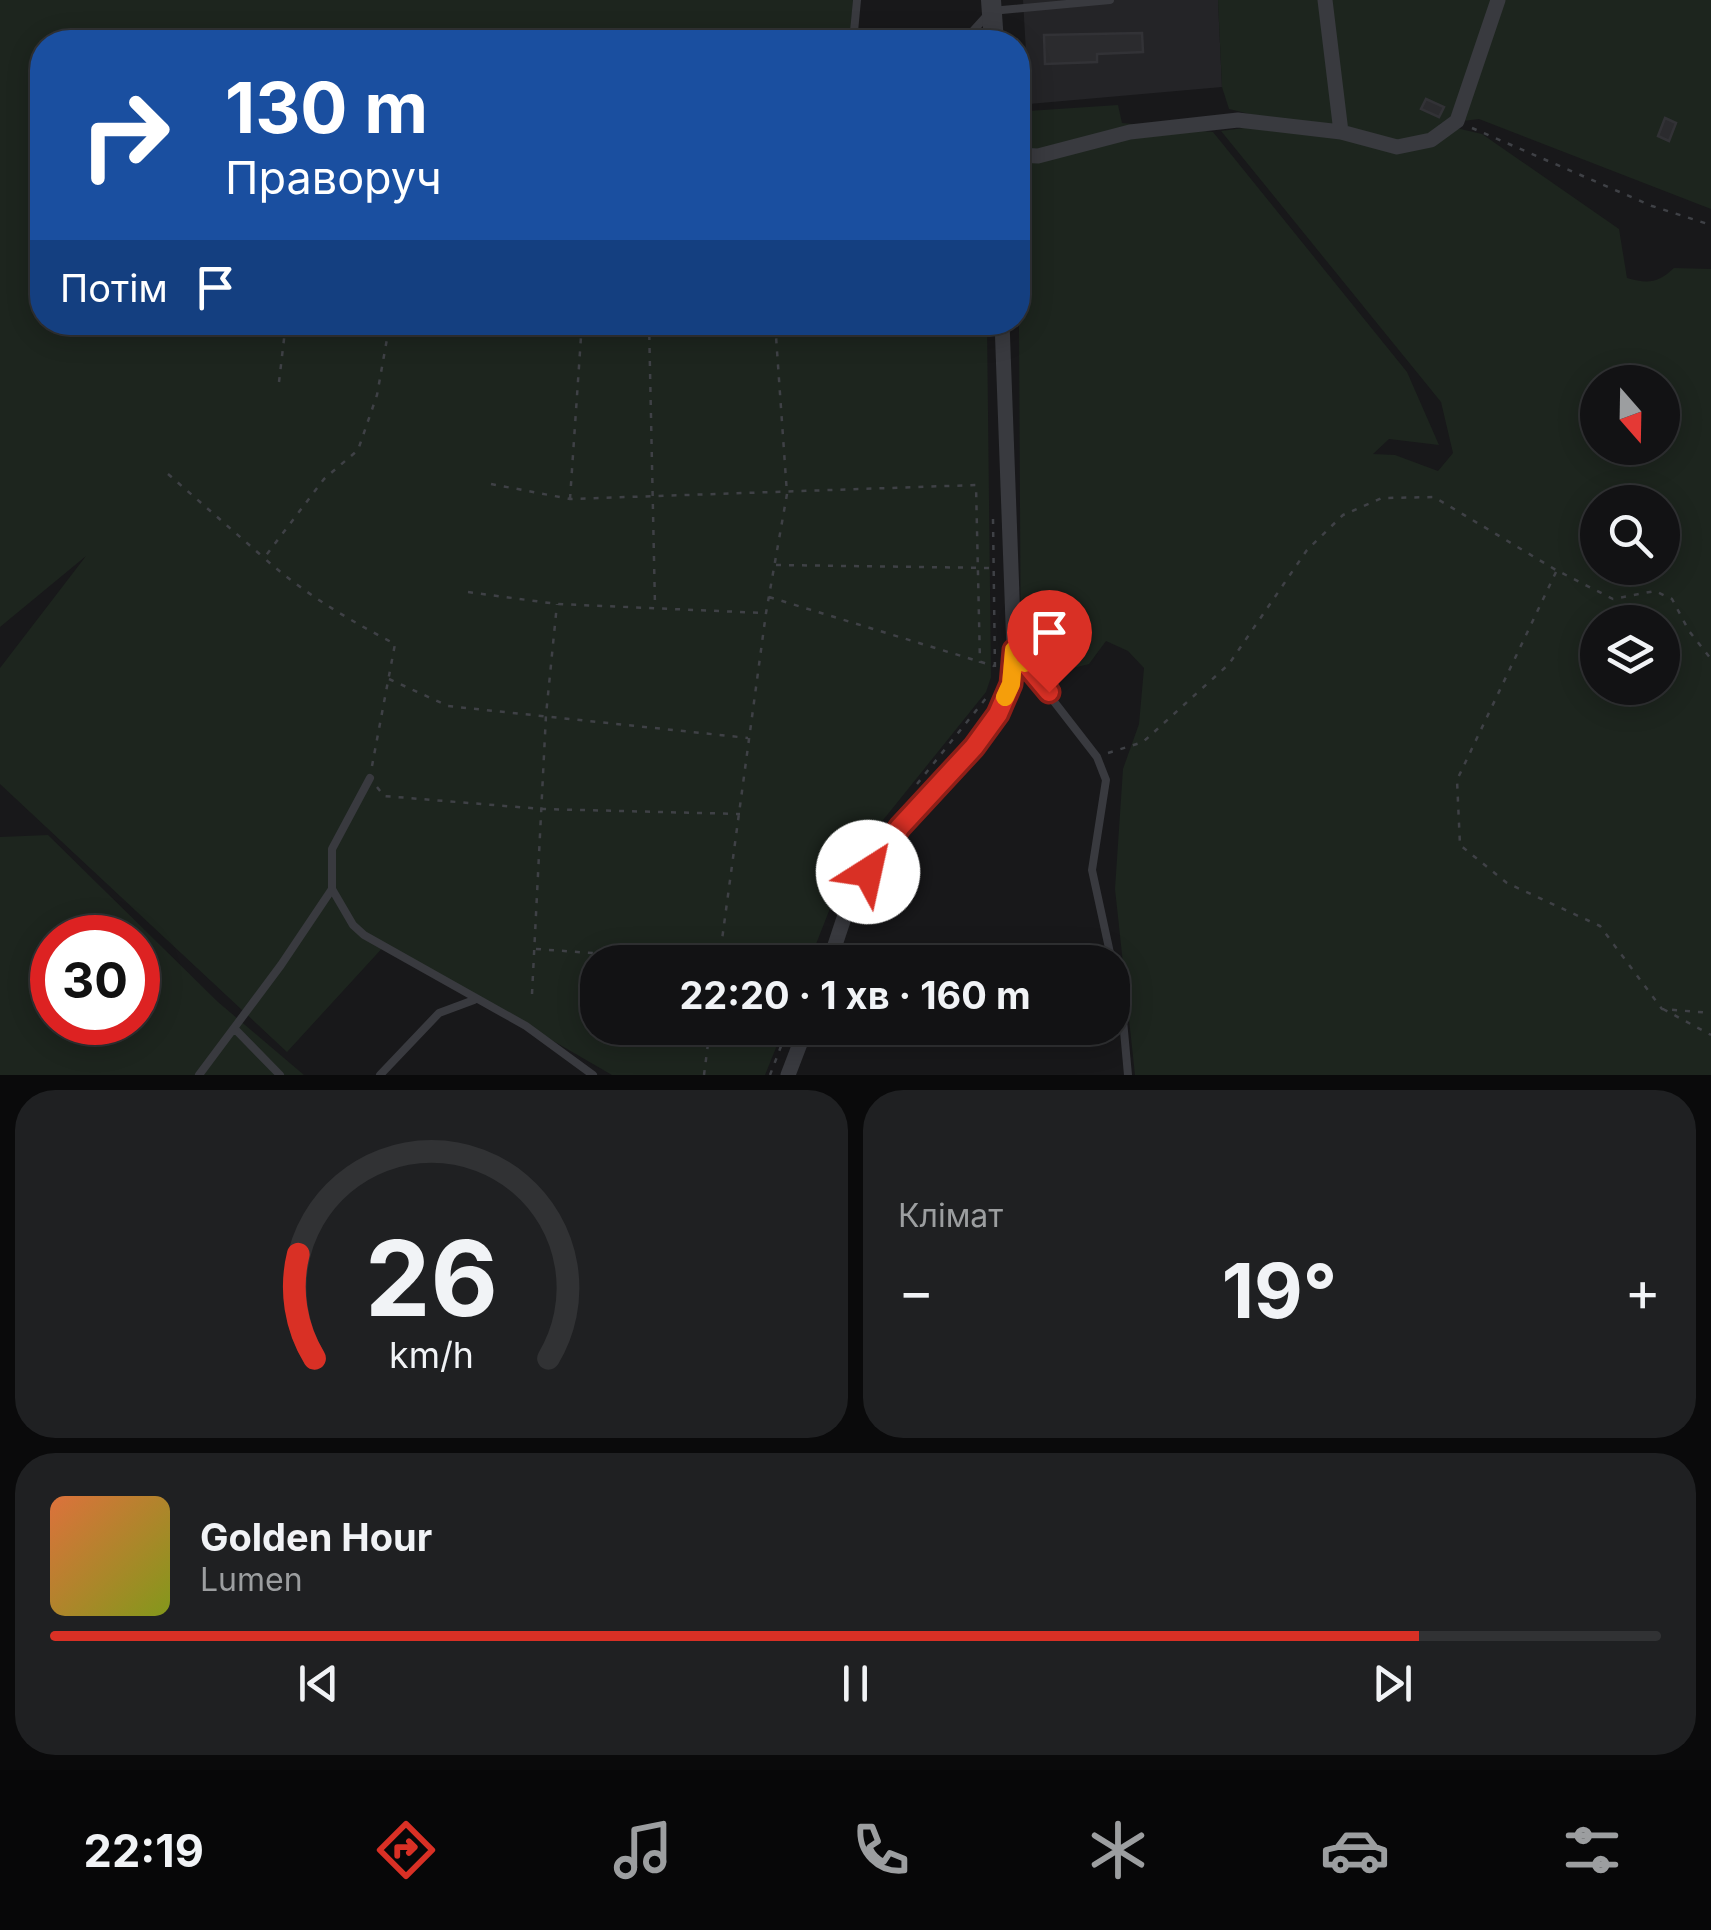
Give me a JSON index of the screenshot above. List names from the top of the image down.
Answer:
{
  "north": "bottom",
  "page": {
    "turn": ["130 m", "Праворуч"],
    "then": "Потім",
    "limit": "30",
    "trip": "22:20 · 1 хв · 160 m",
    "tile": "Клімат",
    "heat": ["−", "19°", "+"],
    "song": ["Golden Hour", "Lumen"],
    "tabs": "22:19",
    "gauge": ["26", "km/h"]
  }
}
